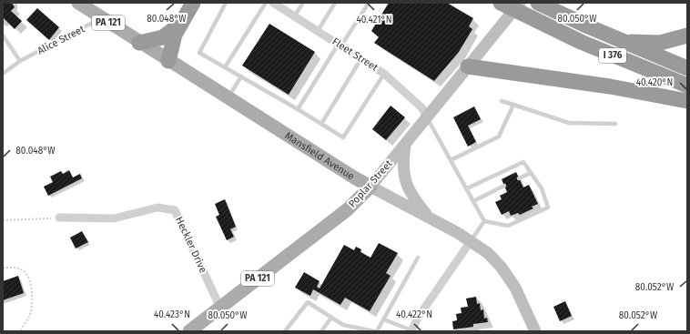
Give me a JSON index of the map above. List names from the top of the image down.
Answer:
{
  "streets": {
    "highway": ["I 376"],
    "main road": ["PA 121", "Mansfield Avenue", "Poplar Street"],
    "street": ["Fleet Street", "Heckler Drive"],
    "lane": ["Alice Street"]
  },
  "crossings": [
    ["Alice Street", "Mansfield Avenue"],
    ["Fleet Street", "Poplar Street"],
    ["Mansfield Avenue", "Poplar Street"],
    ["Poplar Street", "Heckler Drive"]
  ],
  "coordinates": [
    "80.048°W",
    "80.050°W",
    "40.421°N",
    "40.420°N",
    "80.052°W",
    "40.423°N",
    "40.422°N"
  ]
}
